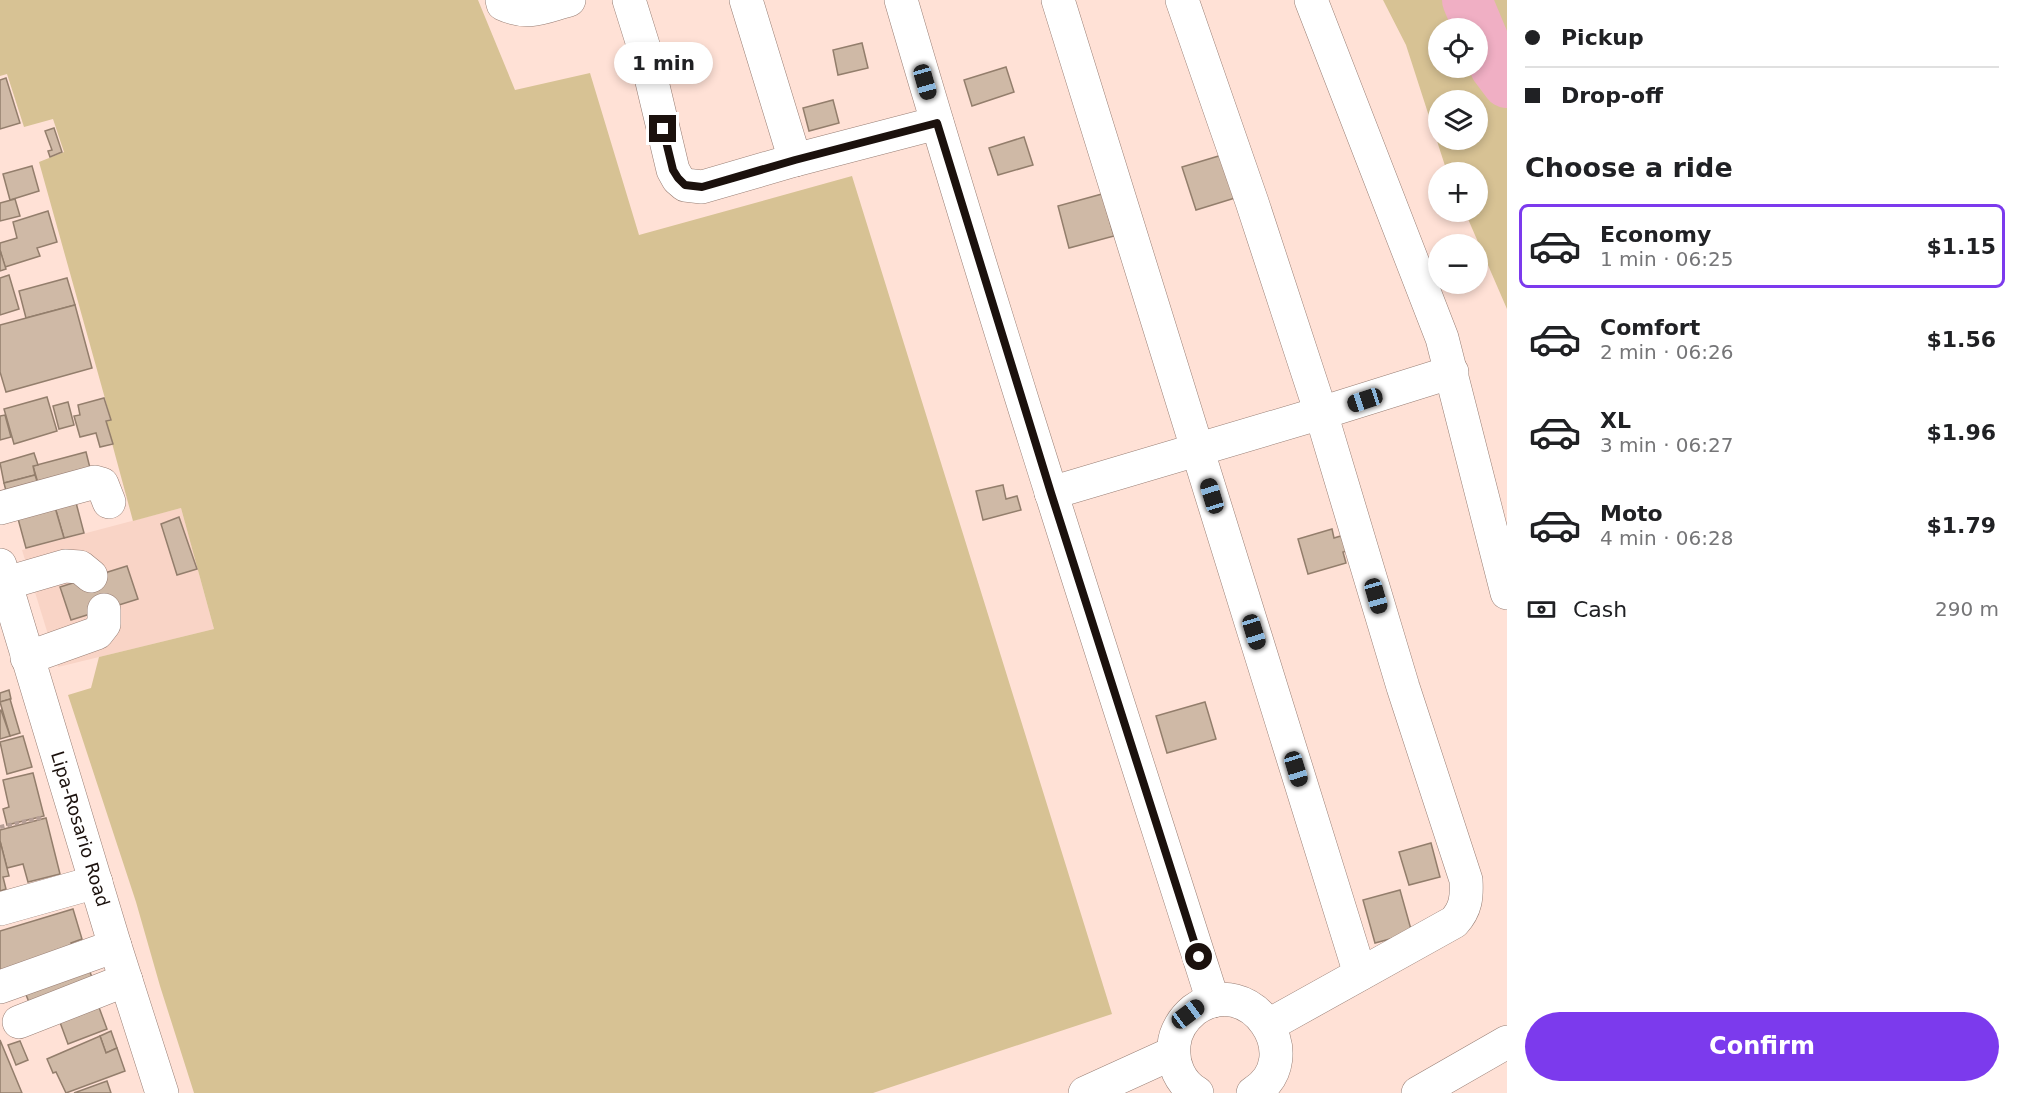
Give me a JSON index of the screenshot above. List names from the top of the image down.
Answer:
{
  "streets": {
    "street": ["Lipa-Rosario Road"]
  },
  "page": {
    "banner": ["Pickup", "Drop-off"],
    "map_buttons": ["+", "−"],
    "bubble": "1 min",
    "heading": "Choose a ride",
    "list": [
      {
        "name": "Economy",
        "note": "1 min · 06:25",
        "value": "$1.15"
      },
      {
        "name": "Comfort",
        "note": "2 min · 06:26",
        "value": "$1.56"
      },
      {
        "name": "XL",
        "note": "3 min · 06:27",
        "value": "$1.96"
      },
      {
        "name": "Moto",
        "note": "4 min · 06:28",
        "value": "$1.79"
      }
    ],
    "pay": ["Cash", "290 m"],
    "buttons": "Confirm"
  }
}
